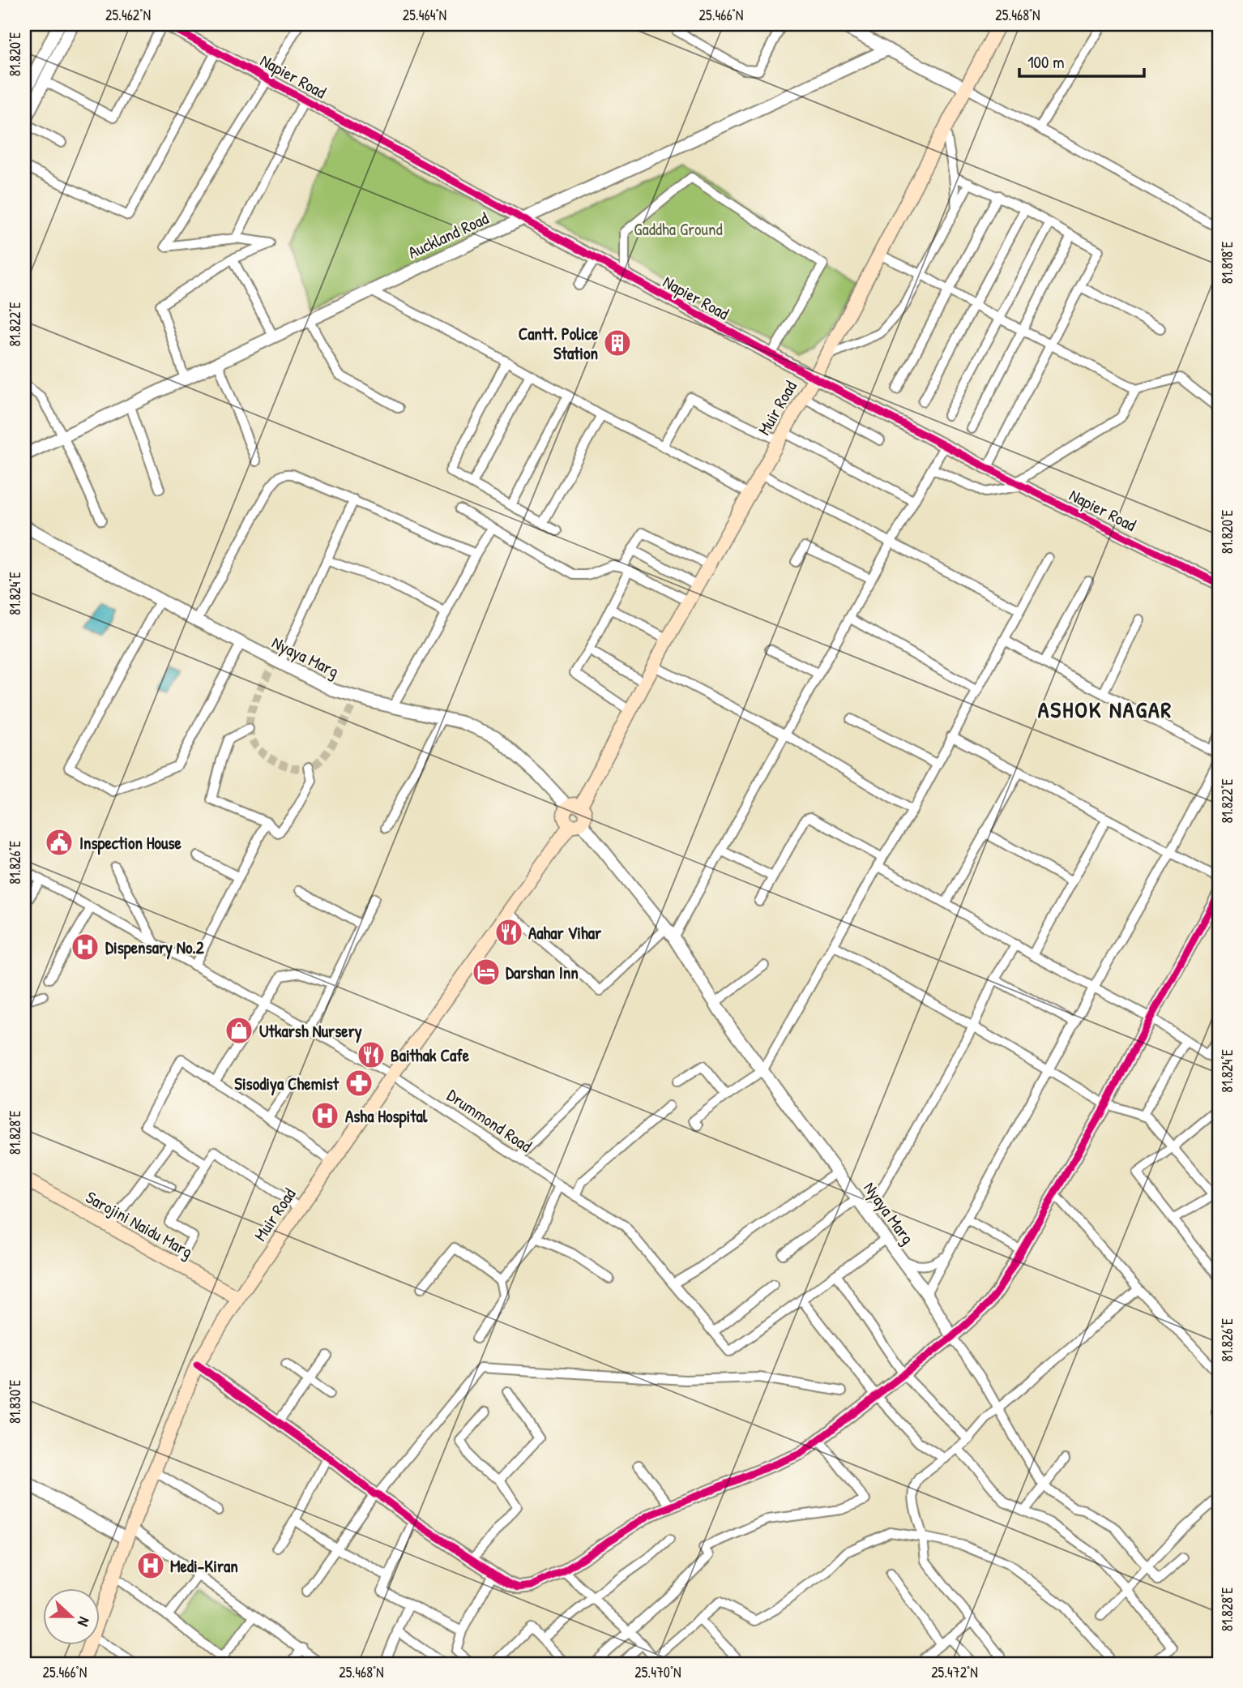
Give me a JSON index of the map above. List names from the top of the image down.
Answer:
{
  "streets": {
    "main road": ["Muir Road", "Sarojini Naidu Marg"],
    "street": [
      "Napier Road",
      "Auckland Road",
      "Nyaya Marg",
      "Drummond Road"
    ]
  },
  "crossings": [
    ["Napier Road", "Auckland Road"],
    ["Napier Road", "Muir Road"],
    ["Muir Road", "Nyaya Marg"],
    ["Muir Road", "Drummond Road"],
    ["Muir Road", "Sarojini Naidu Marg"],
    ["Nyaya Marg", "Drummond Road"]
  ],
  "districts": ["ASHOK NAGAR"],
  "parks": ["Gaddha Ground"],
  "places": {
    "building": ["Cantt. Police Station"],
    "public building": ["Inspection House"],
    "restaurant": ["Aahar Vihar", "Baithak Cafe"],
    "hospital": ["Dispensary No.2", "Asha Hospital", "Medi-Kiran"],
    "hotel": ["Darshan Inn"],
    "shop": ["Utkarsh Nursery"],
    "pharmacy": ["Sisodiya Chemist"]
  },
  "scale_bar": "100 m",
  "north": "right",
  "coordinates": [
    "25.462°N",
    "25.464°N",
    "25.466°N",
    "25.468°N",
    "81.820°E",
    "81.818°E",
    "81.822°E",
    "81.824°E",
    "81.826°E",
    "81.828°E",
    "81.830°E",
    "25.470°N",
    "25.472°N"
  ]
}
